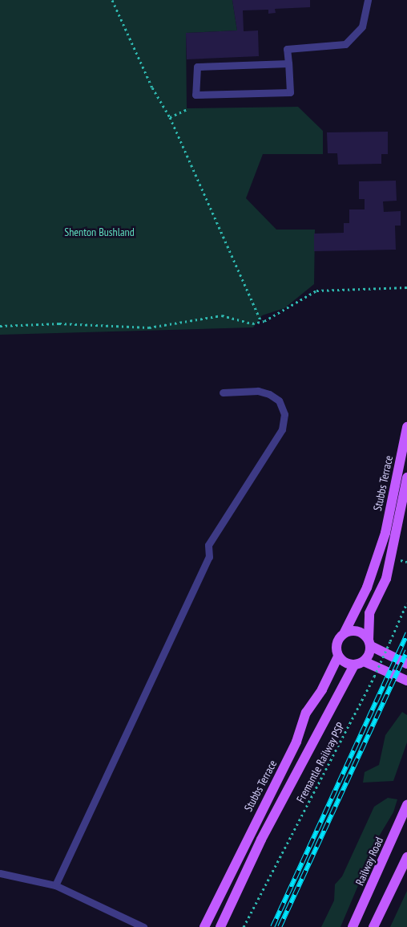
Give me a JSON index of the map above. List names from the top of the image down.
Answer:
{
  "streets": {
    "main road": ["Stubbs Terrace", "Railway Road"],
    "path": ["Fremantle Railway PSP"]
  },
  "parks": ["Shenton Bushland"]
}
